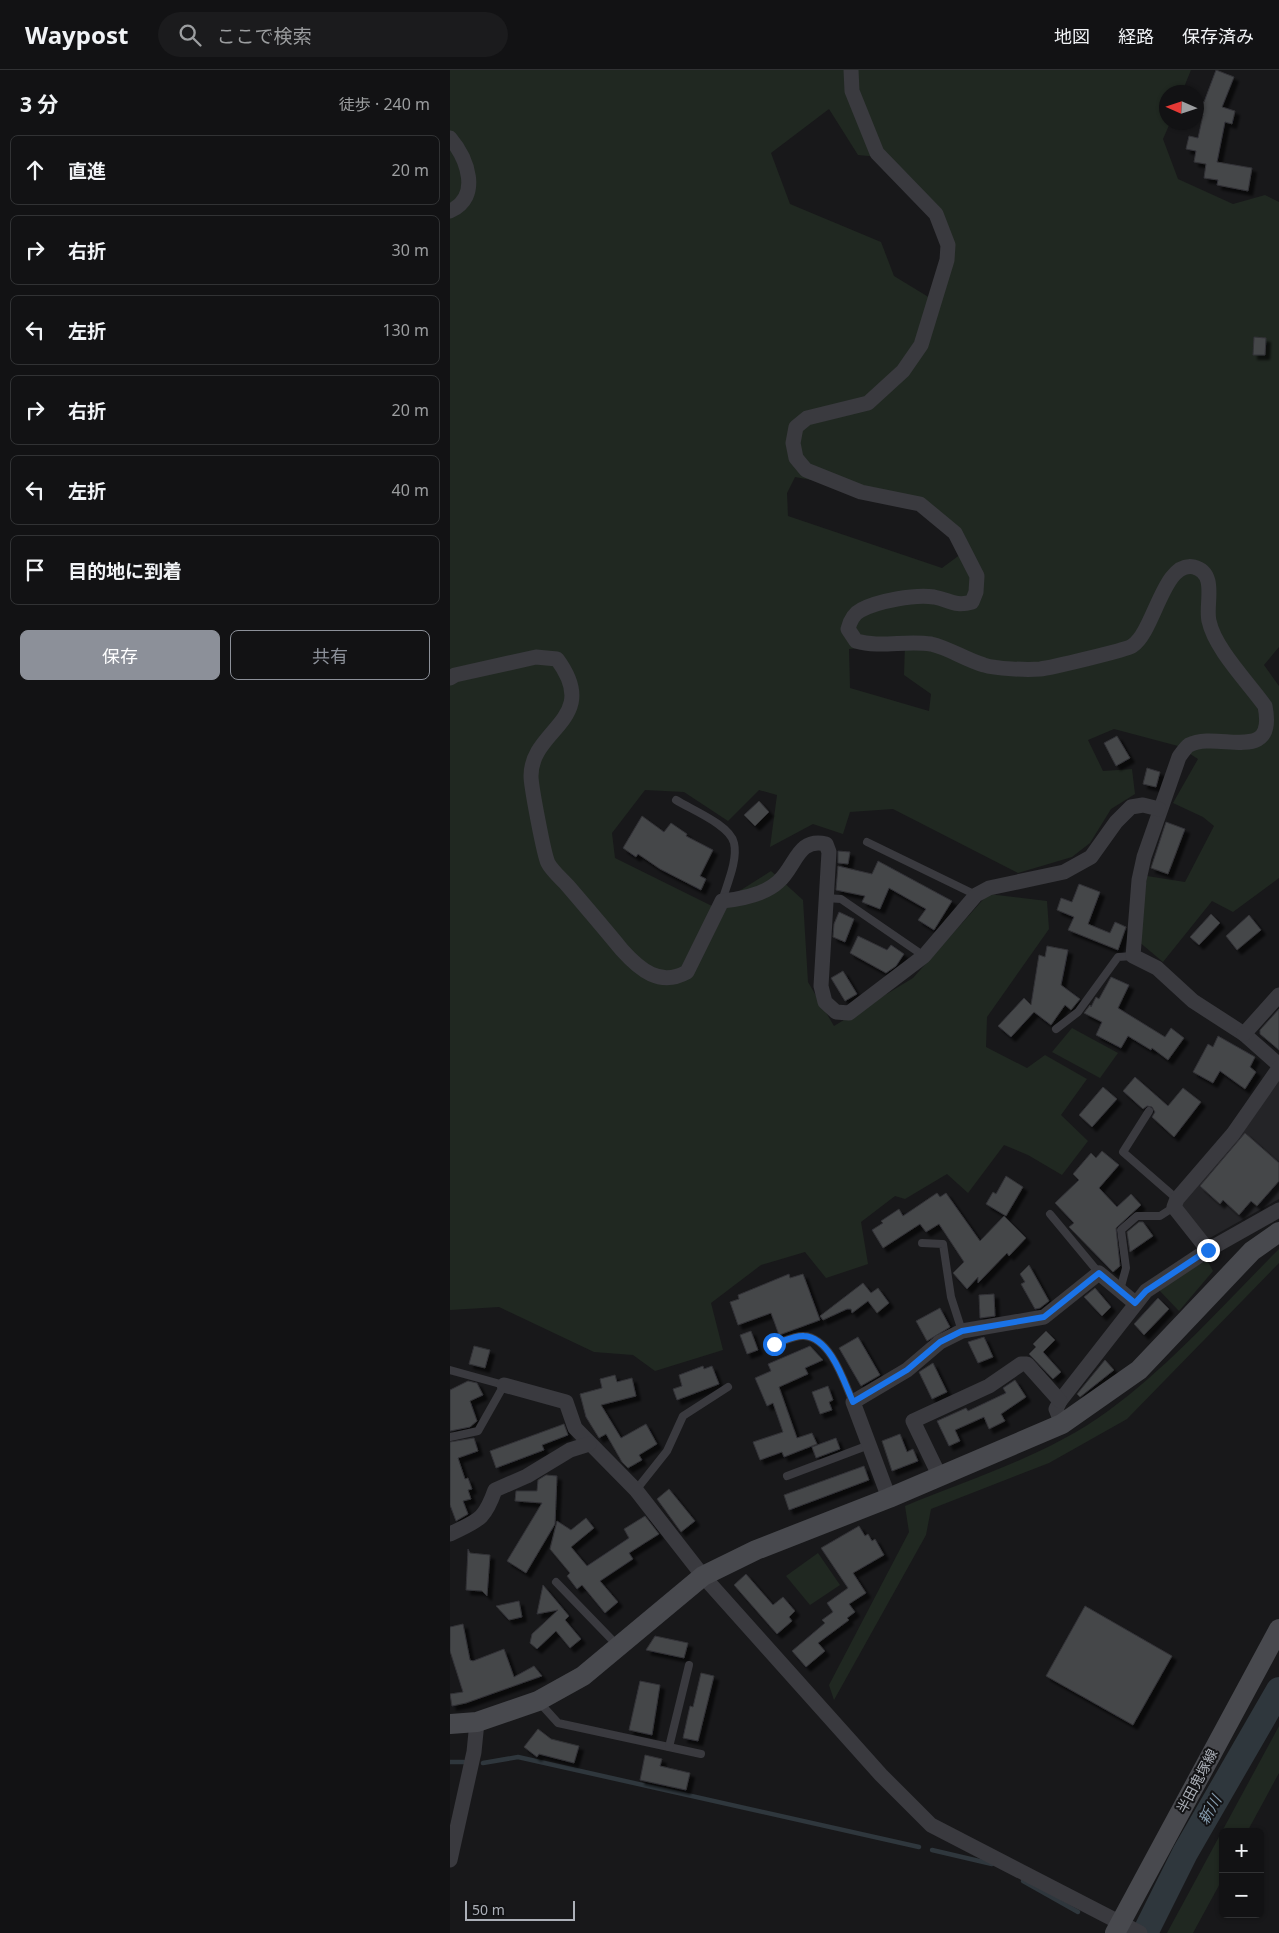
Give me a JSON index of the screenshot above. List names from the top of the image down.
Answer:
{
  "streets": {
    "street": ["半田鬼塚線"]
  },
  "water": ["新川"],
  "scale_bar": "50 m",
  "north": "left",
  "page": {
    "header": "Waypost",
    "search": "ここで検索",
    "nav": ["地図", "経路", "保存済み"],
    "heading": ["3 分", "徒歩 · 240 m"],
    "list": [
      ["直進", "20 m"],
      ["右折", "30 m"],
      ["左折", "130 m"],
      ["右折", "20 m"],
      ["左折", "40 m"],
      "目的地に到着"
    ],
    "buttons": ["保存", "共有"],
    "map_buttons": ["+", "−"],
    "scale": "50 m"
  }
}
